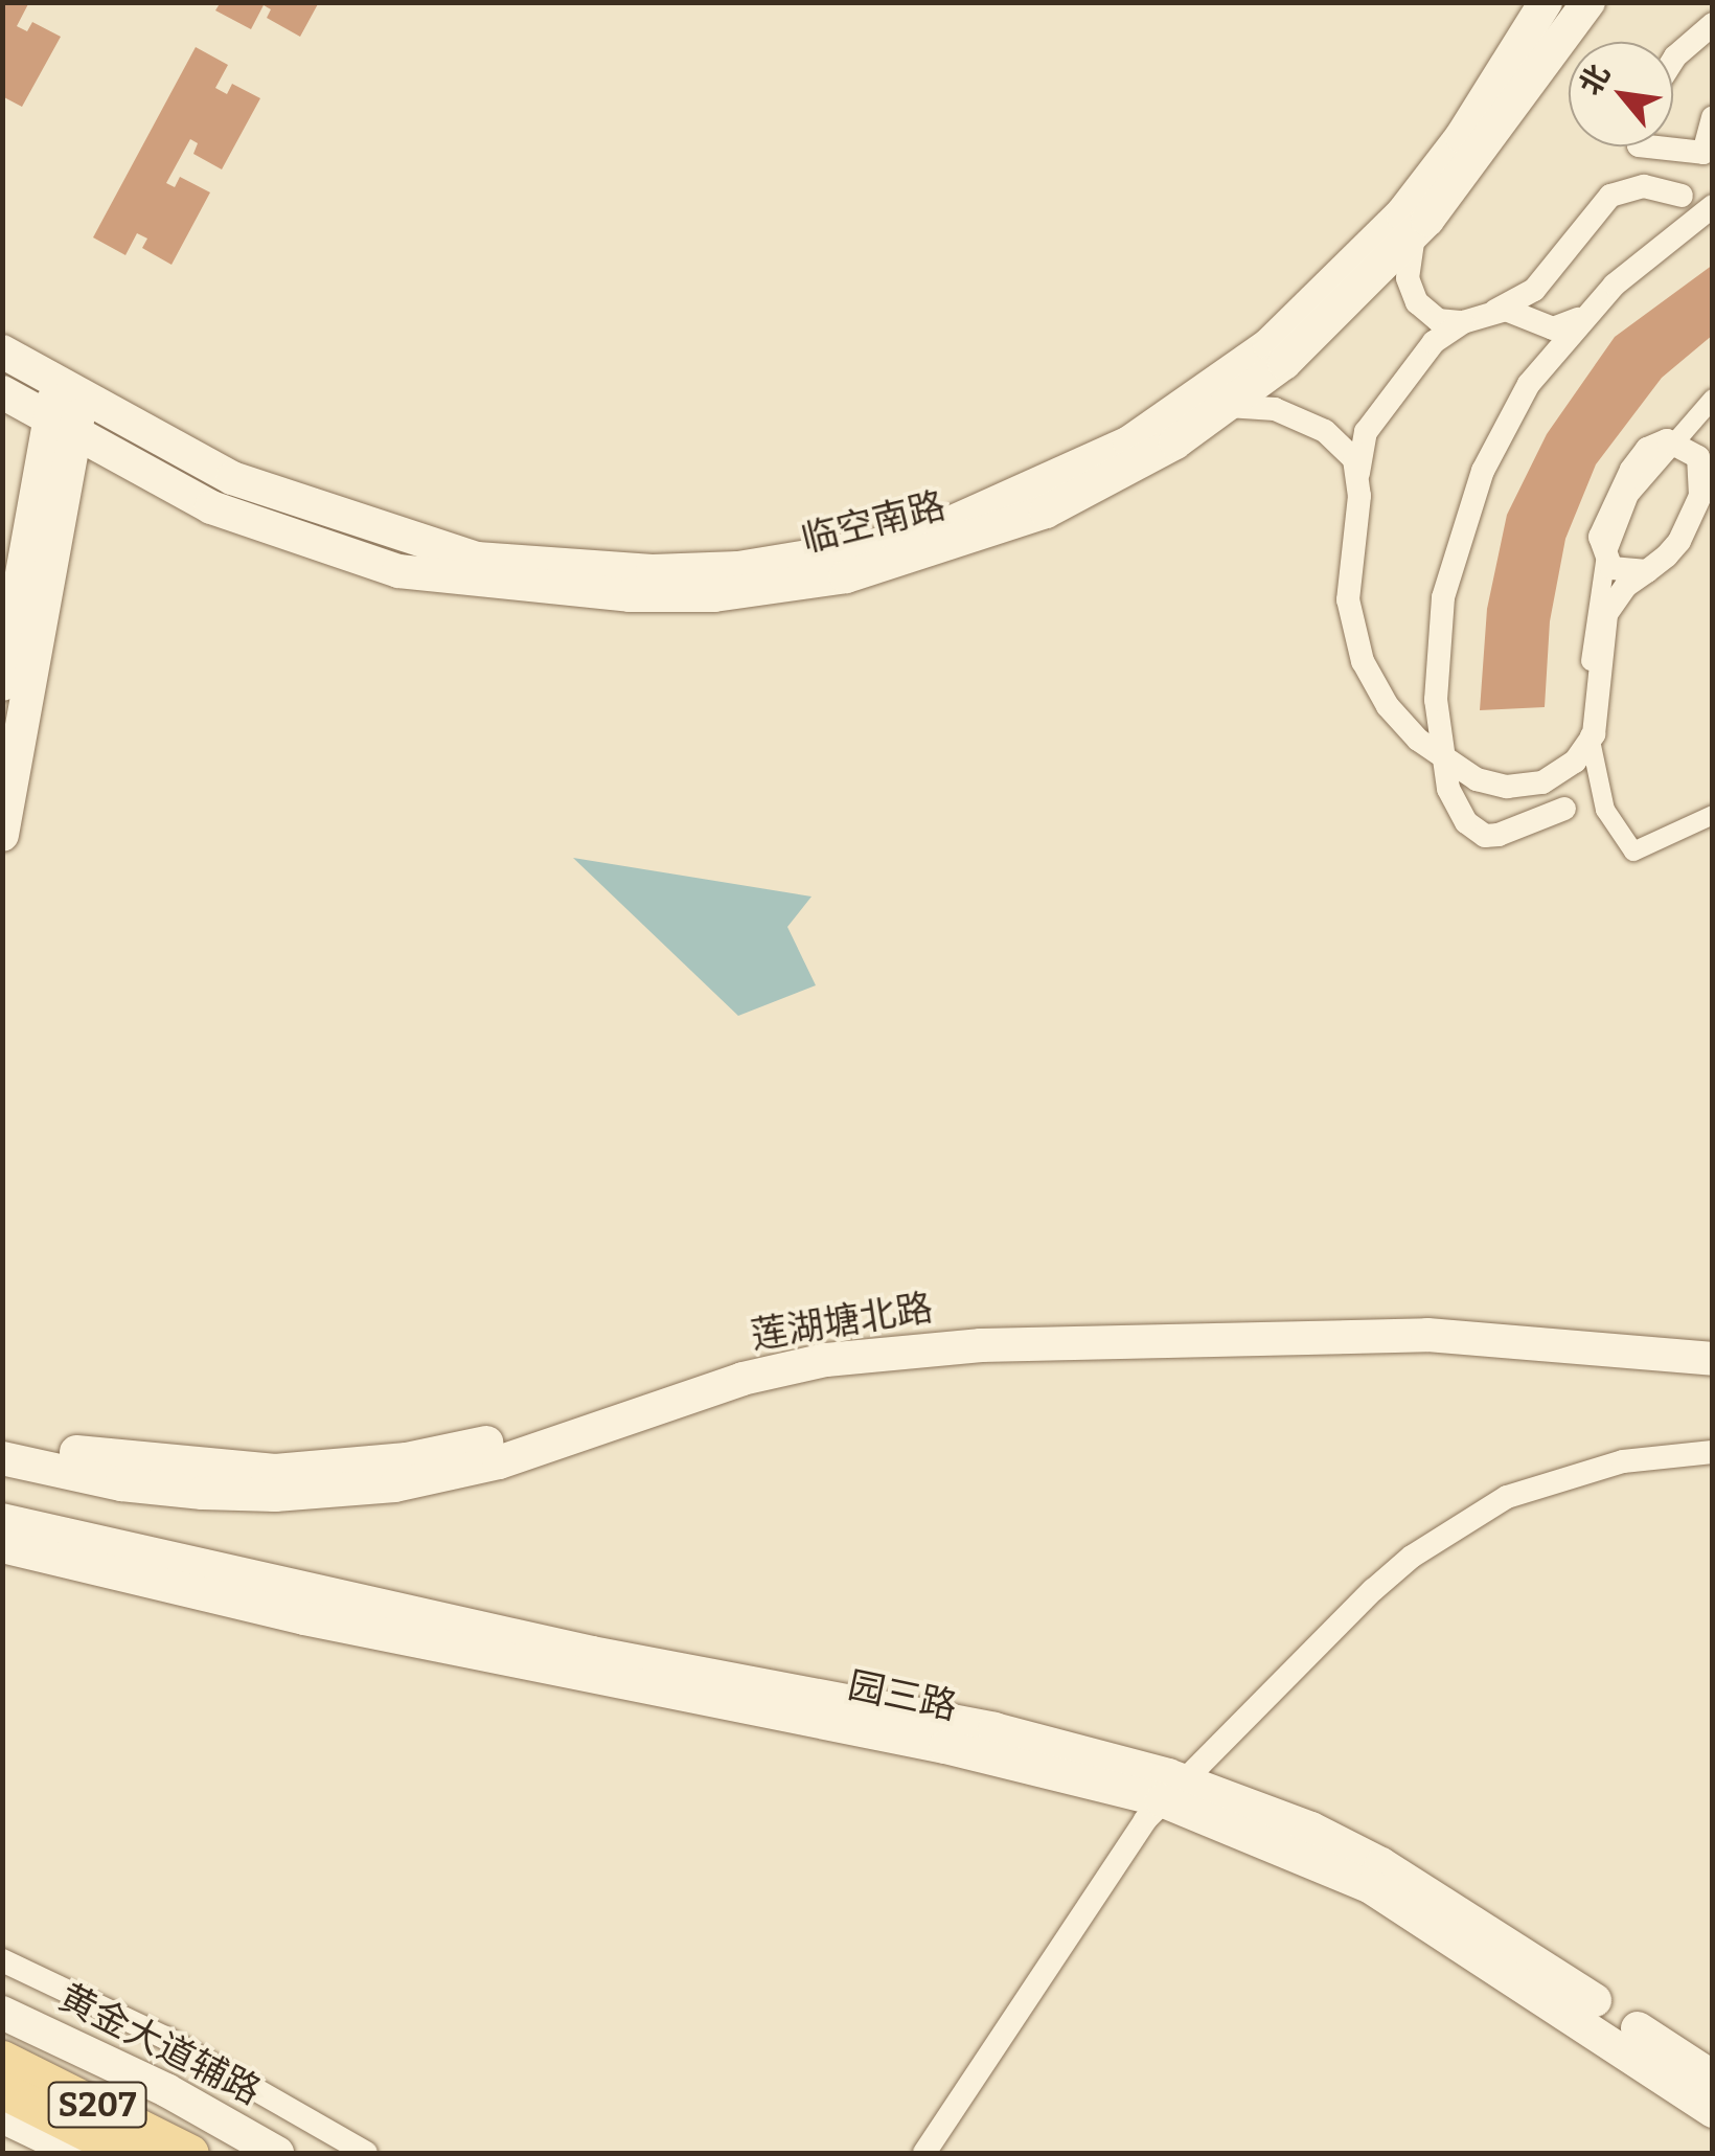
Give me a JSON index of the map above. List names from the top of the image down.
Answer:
{
  "streets": {
    "main road": [
      "临空南路",
      "莲湖塘北路",
      "园三路",
      "黄金大道辅路",
      "S207"
    ]
  },
  "north": "top left"
}
